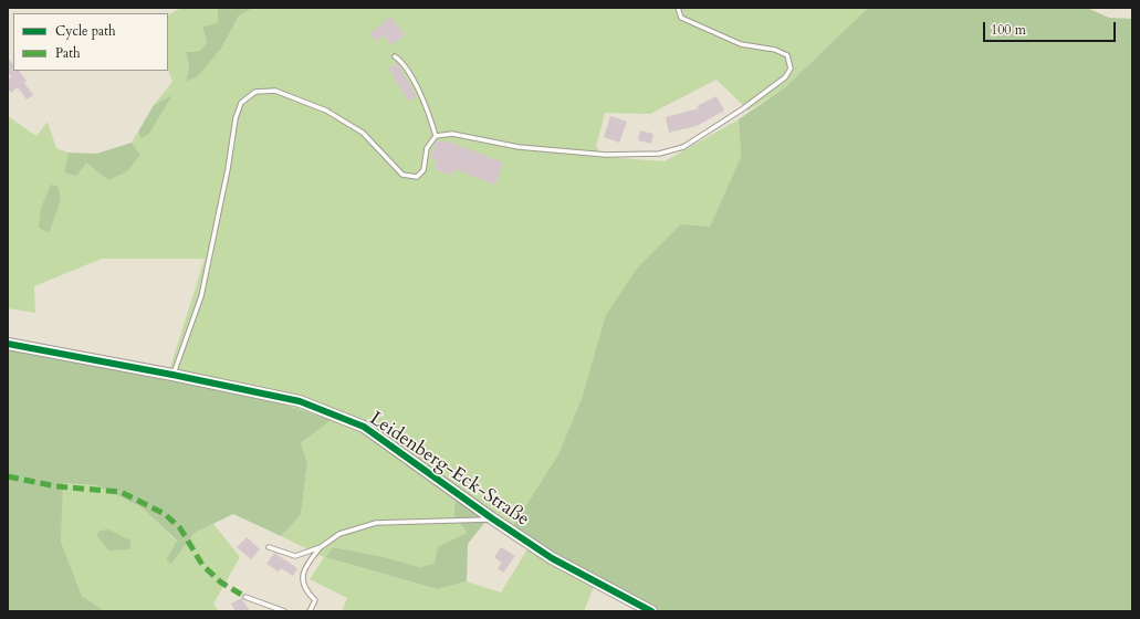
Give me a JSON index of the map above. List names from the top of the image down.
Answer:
{
  "streets": {
    "street": ["Leidenberg-Eck-Straße"]
  },
  "legend": ["Cycle path", "Path"],
  "scale_bar": "100 m"
}
